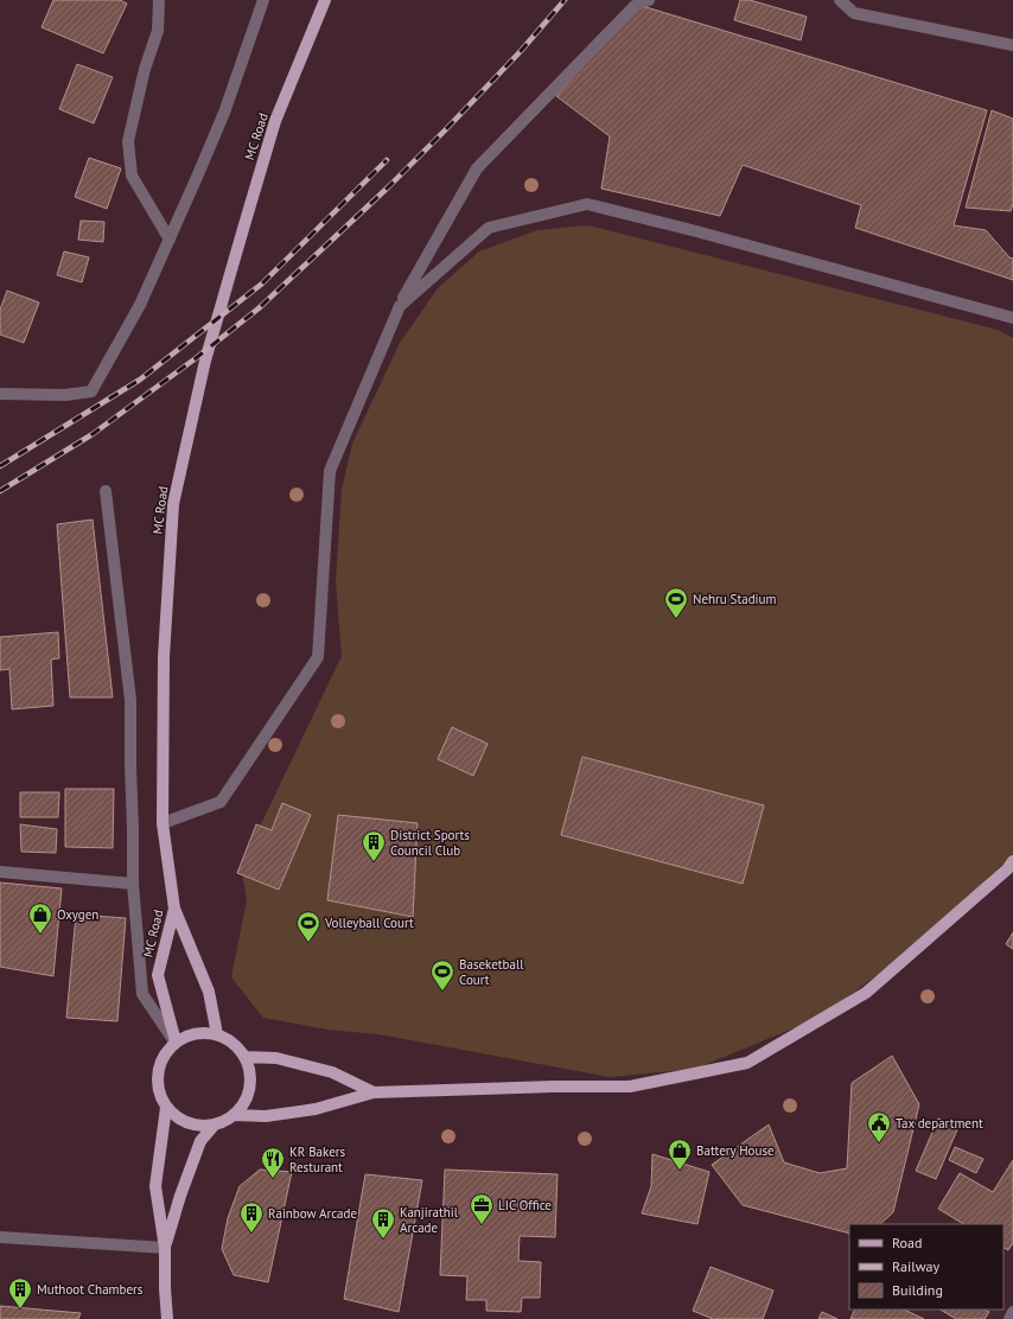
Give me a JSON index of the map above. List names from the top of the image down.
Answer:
{
  "streets": {
    "main road": ["MC Road"]
  },
  "places": {
    "sports": ["Nehru Stadium", "Volleyball Court", "Baseketball Court"],
    "building": [
      "District Sports Council Club",
      "Rainbow Arcade",
      "Kanjirathil Arcade",
      "Muthoot Chambers"
    ],
    "shop": ["Oxygen", "Battery House"],
    "public building": ["Tax department"],
    "restaurant": ["KR Bakers Resturant"],
    "office": ["LIC Office"]
  },
  "legend": ["Road", "Railway", "Building"]
}
